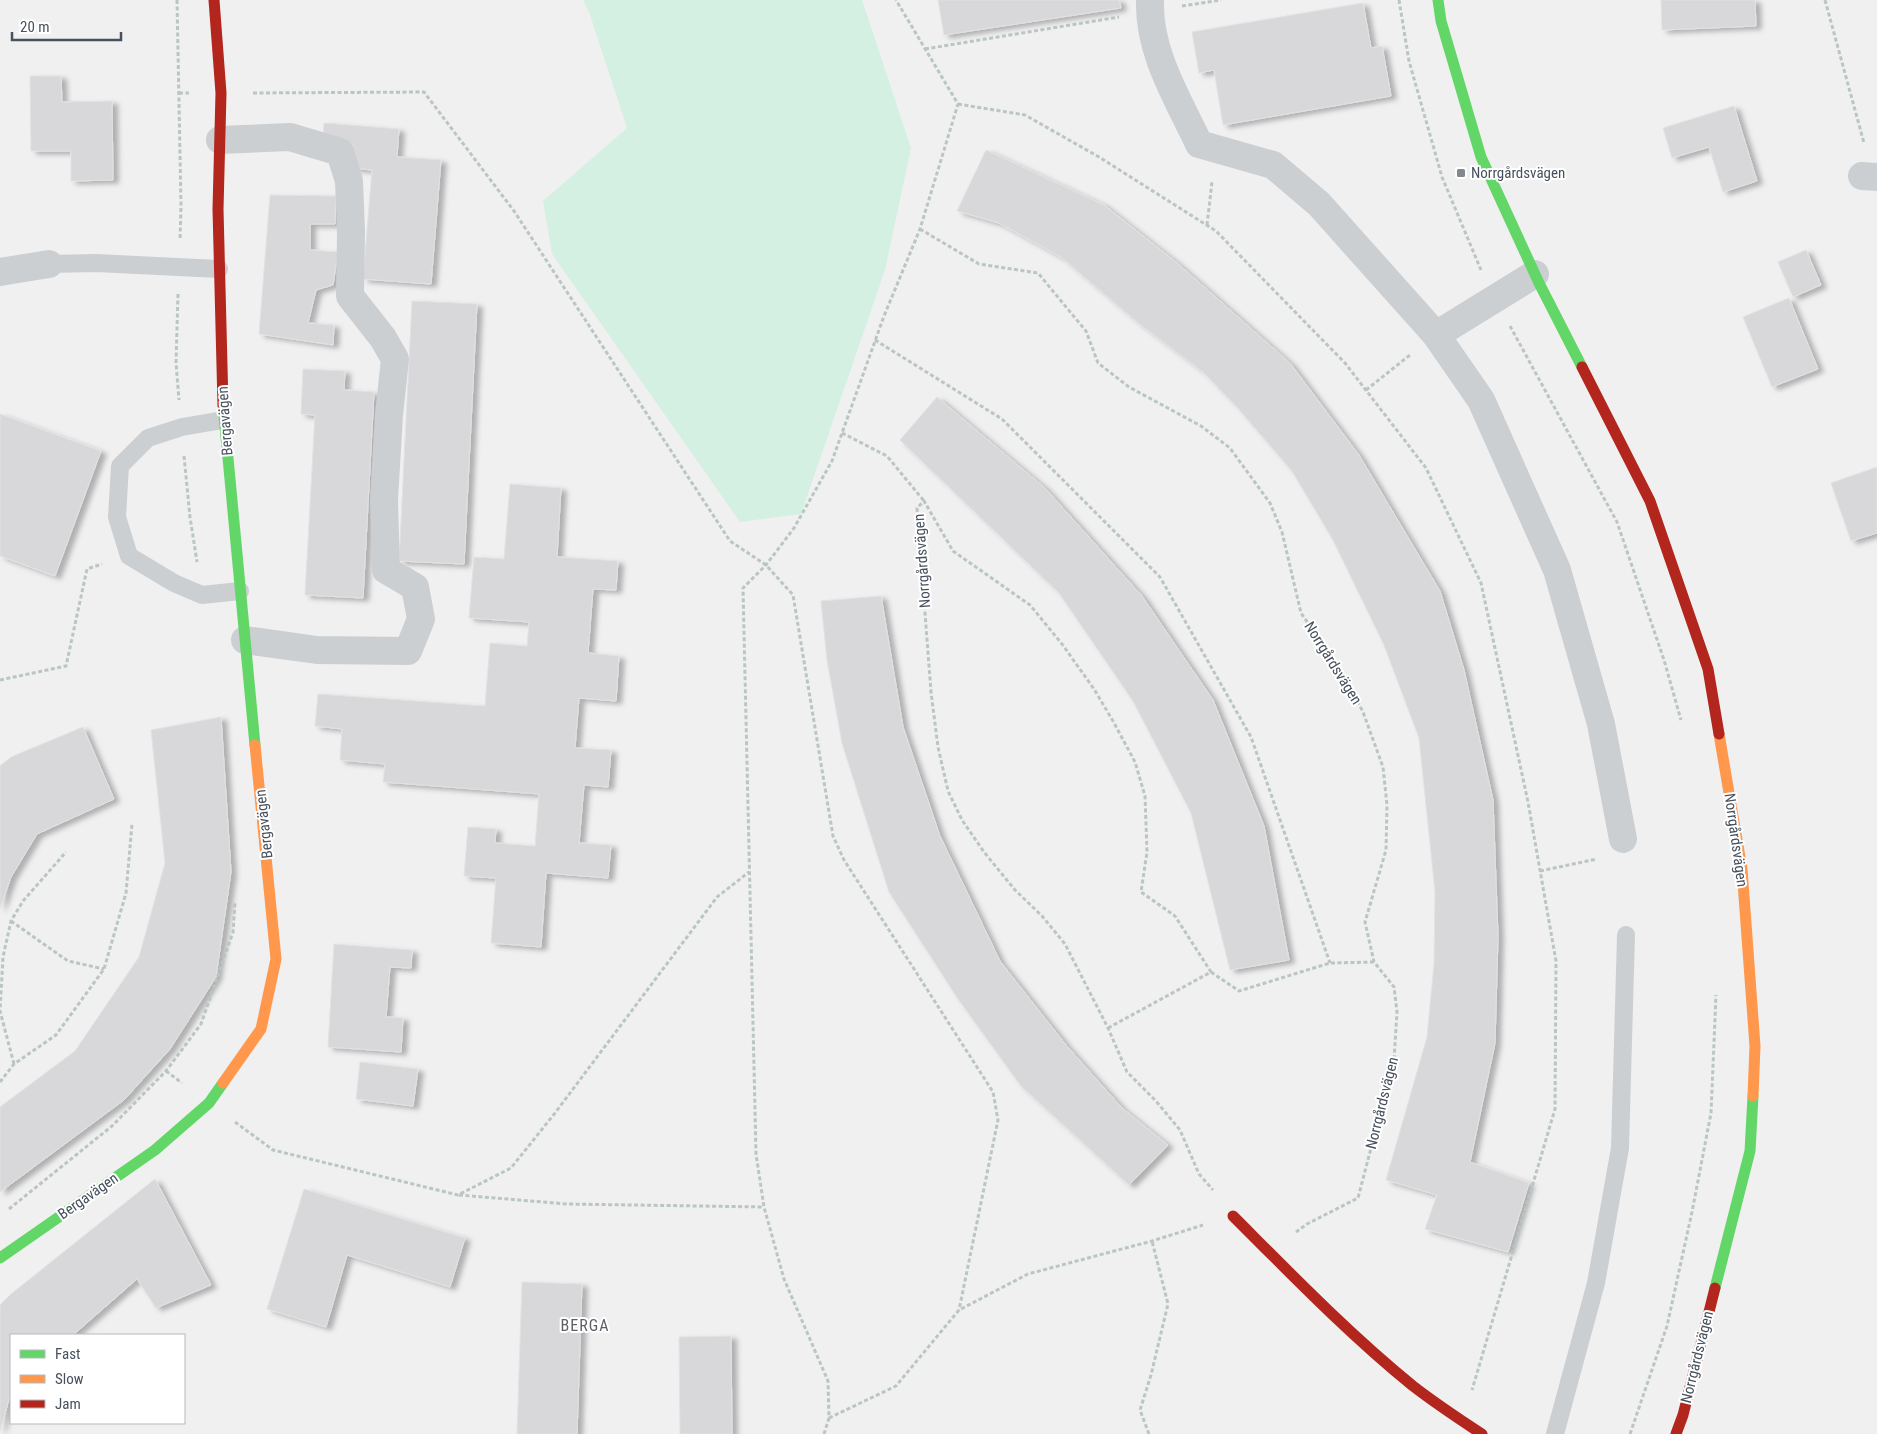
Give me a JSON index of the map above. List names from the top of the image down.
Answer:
{
  "streets": {
    "street": ["Bergavägen", "Norrgårdsvägen"]
  },
  "districts": ["BERGA"],
  "places": {
    "transit": ["Norrgårdsvägen"]
  },
  "legend": ["Fast", "Slow", "Jam"],
  "scale_bar": "20 m"
}
